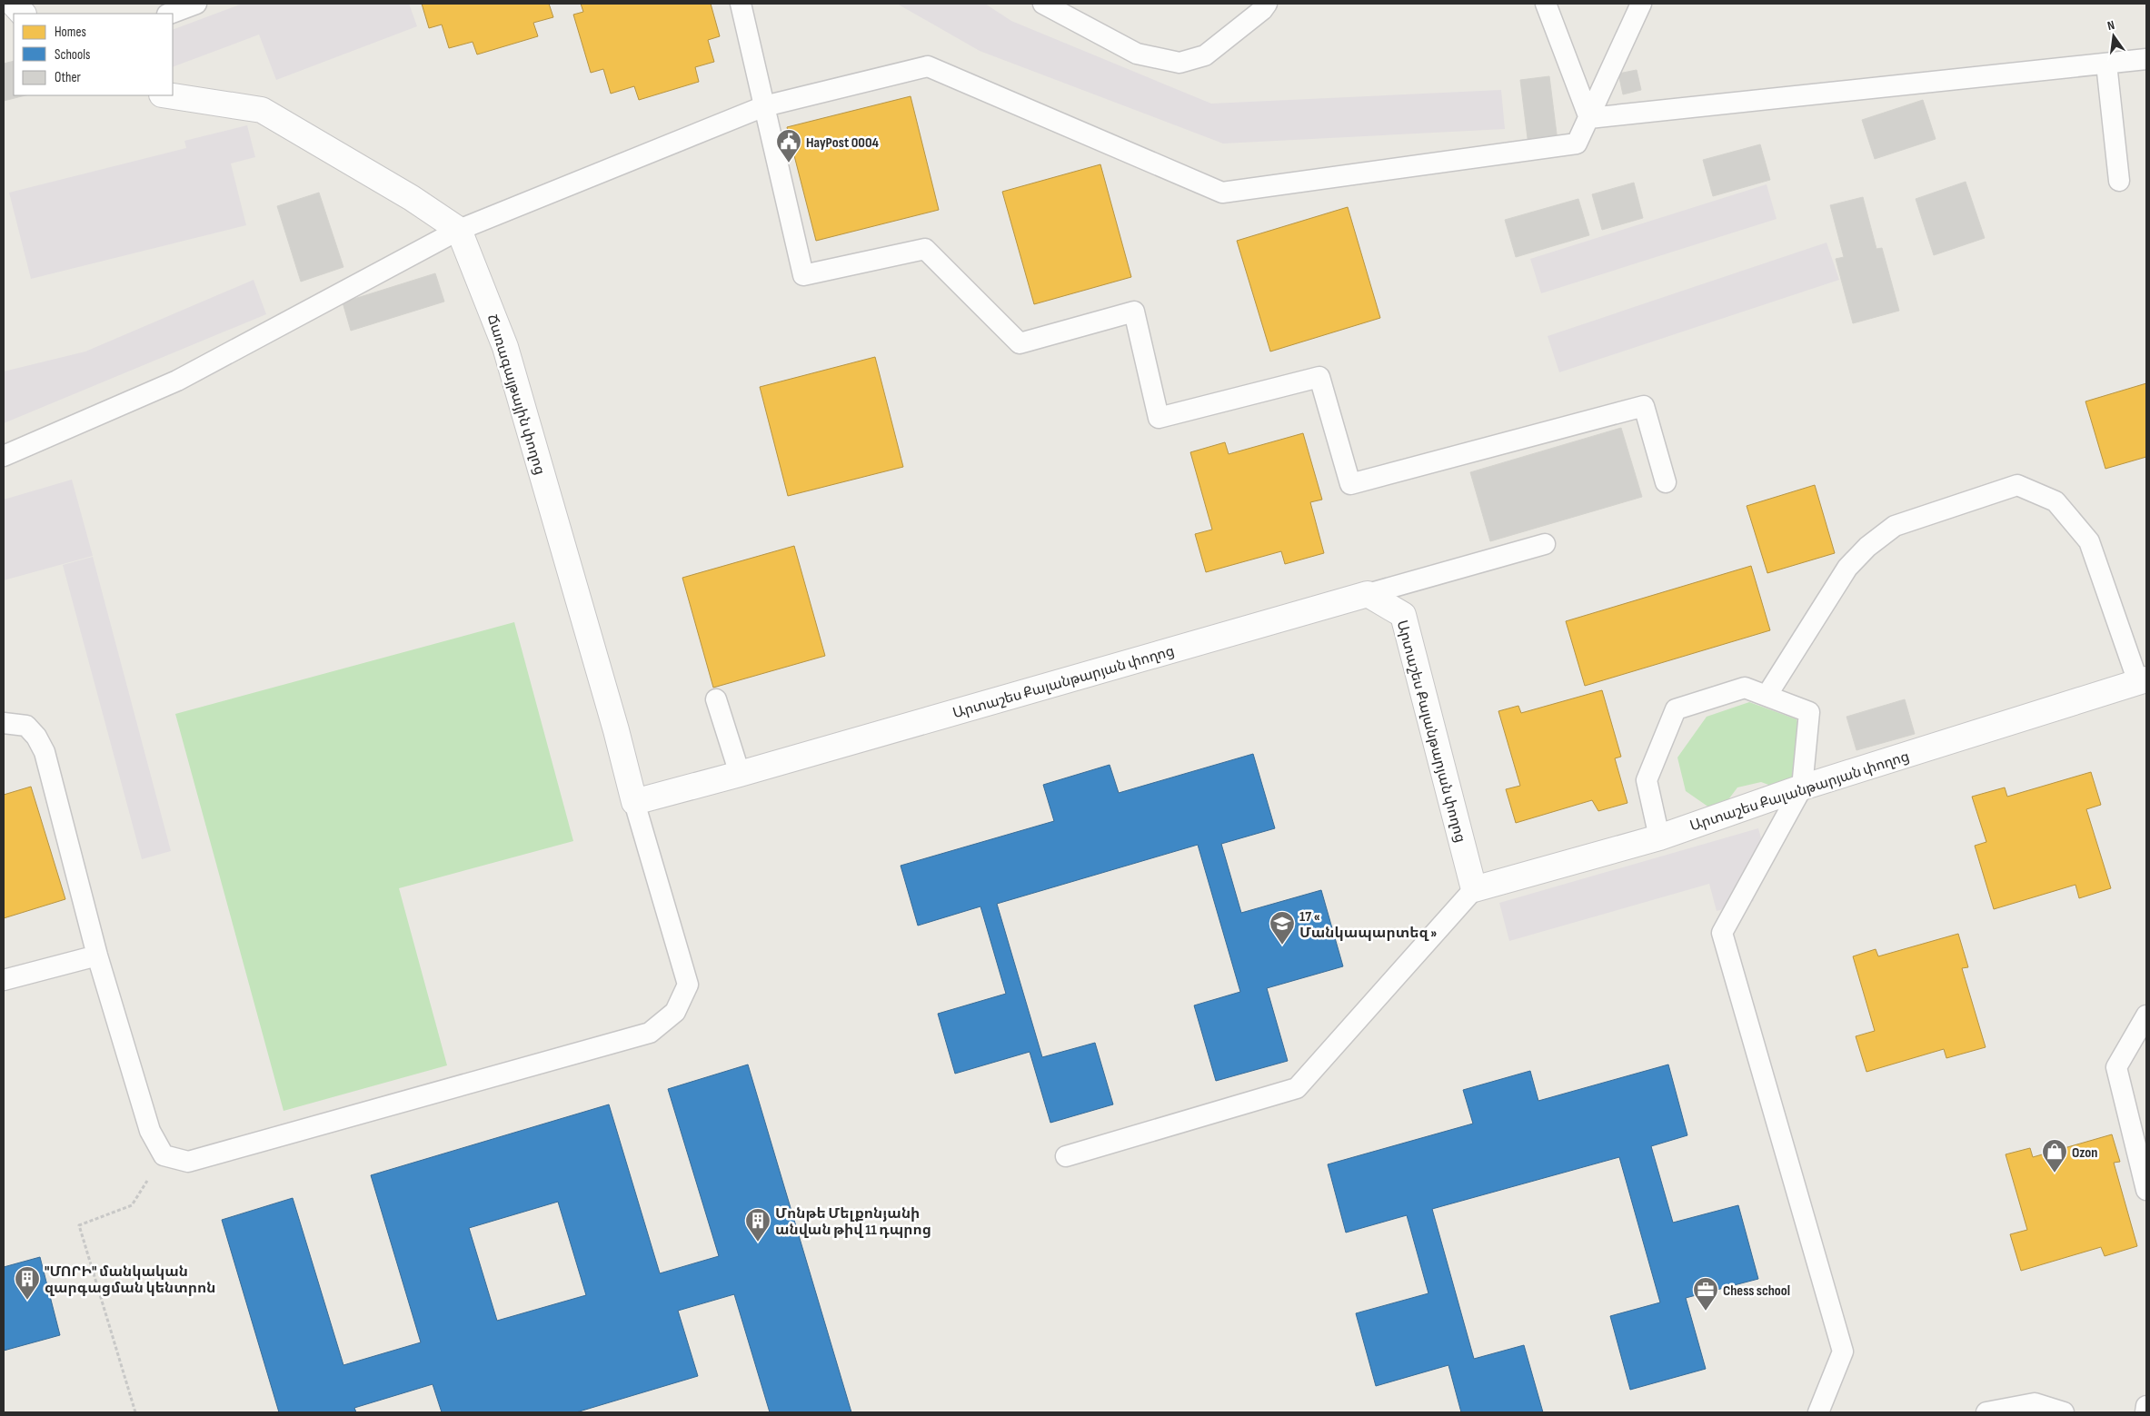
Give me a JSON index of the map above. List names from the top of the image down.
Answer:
{
  "streets": {
    "street": ["Ճառագայթային փողոց", "Արտաշես Քալանթարյան փողոց"]
  },
  "crossings": [
    ["Ճառագայթային փողոց", "Արտաշես Քալանթարյան փողոց"]
  ],
  "places": {
    "public building": ["HayPost 0004"],
    "school or university": ["17 « Մանկապարտեզ »"],
    "shop": ["Ozon"],
    "building": ["Մոնթե Մելքոնյանի անվան թիվ 11 դպրոց", "\"ՄՈՐԻ\" մանկական զարգացման կենտրոն"],
    "office": ["Chess school"]
  },
  "legend": ["Homes", "Schools", "Other"],
  "north": "top"
}
